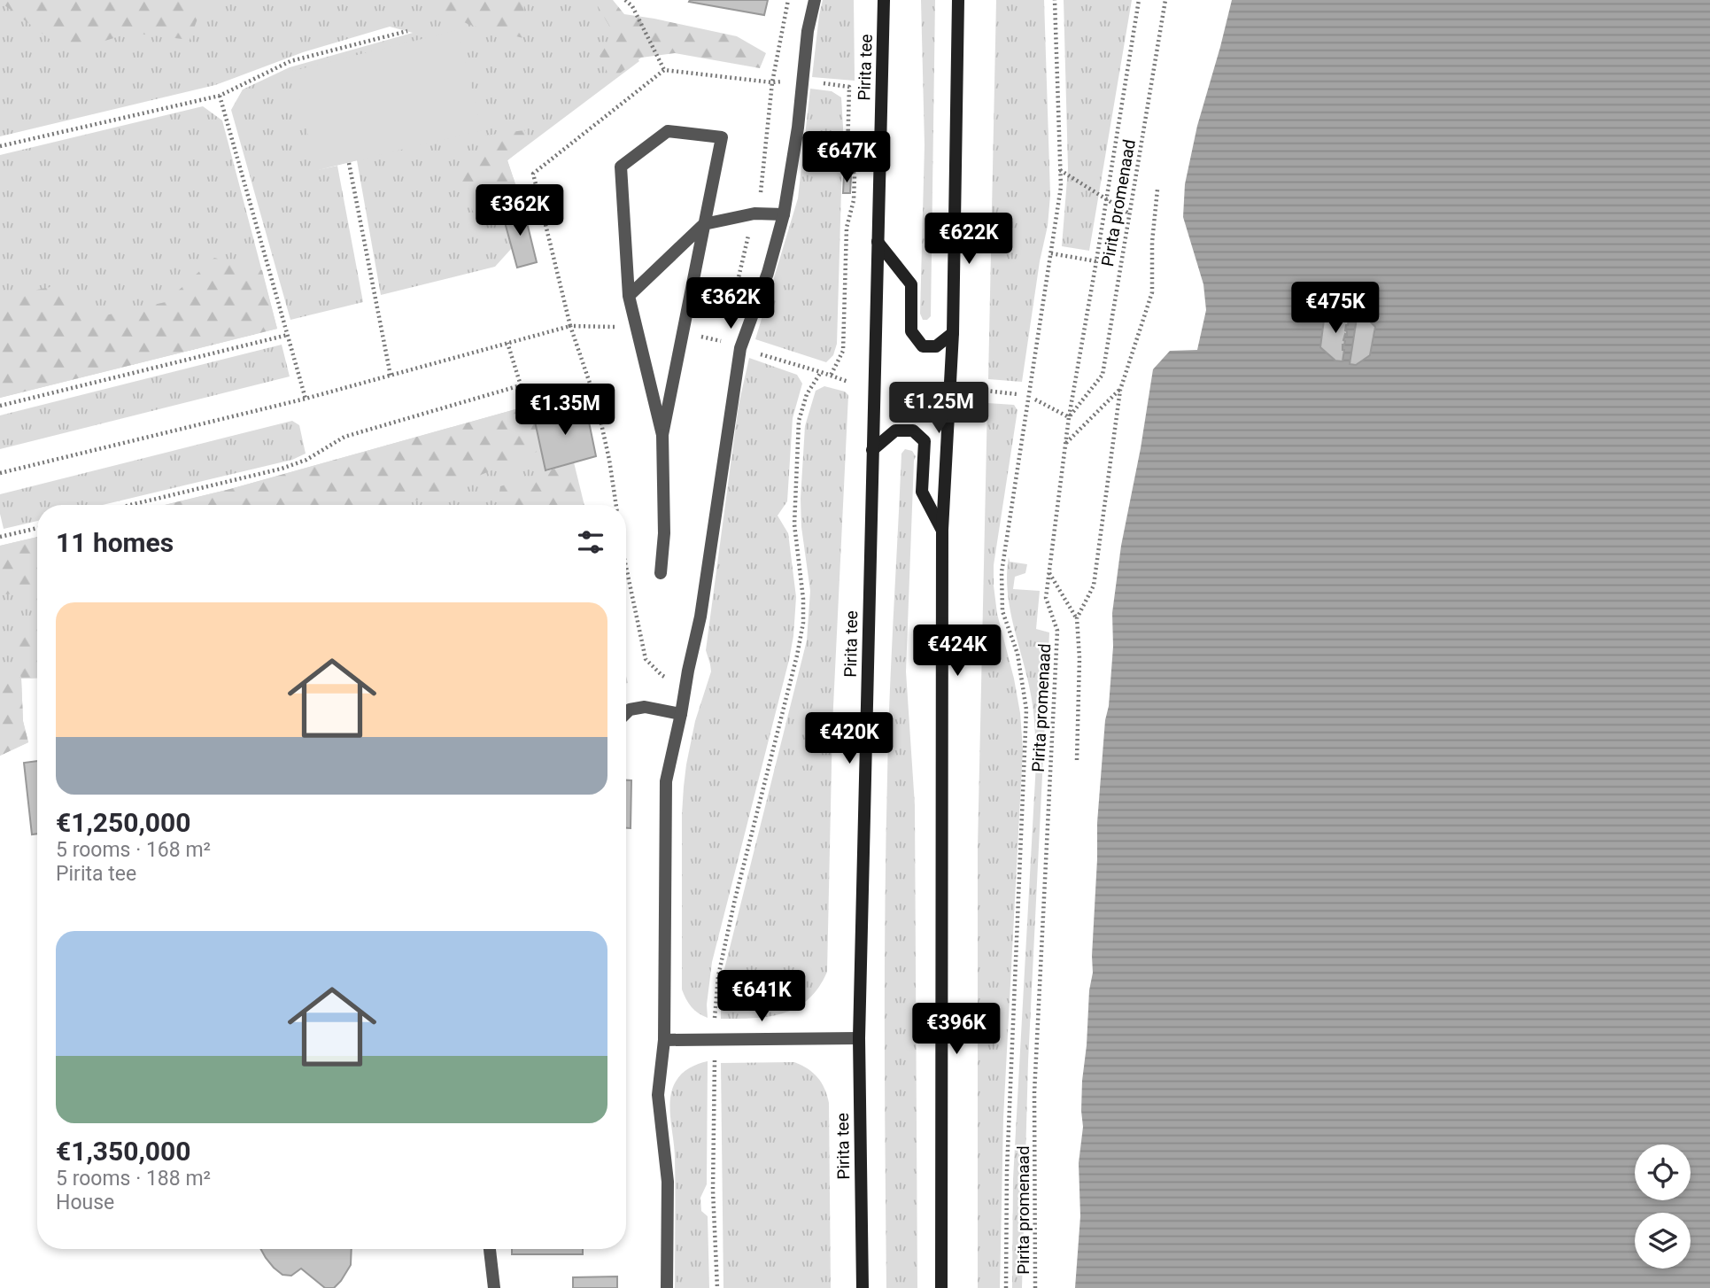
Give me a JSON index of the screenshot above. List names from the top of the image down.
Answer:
{
  "streets": {
    "main road": ["Pirita tee"],
    "path": ["Pirita promenaad"]
  },
  "page": {
    "price": [
      "€647K",
      "€362K",
      "€622K",
      "€362K",
      "€475K",
      "€1.25M",
      "€1.35M",
      "€424K",
      "€420K",
      "€641K",
      "€396K"
    ],
    "heading": "11 homes",
    "list": [
      {
        "name": "€1,250,000",
        "note": "5 rooms · 168 m² · Pirita tee"
      },
      {
        "name": "€1,350,000",
        "note": "5 rooms · 188 m² · House"
      }
    ]
  }
}
